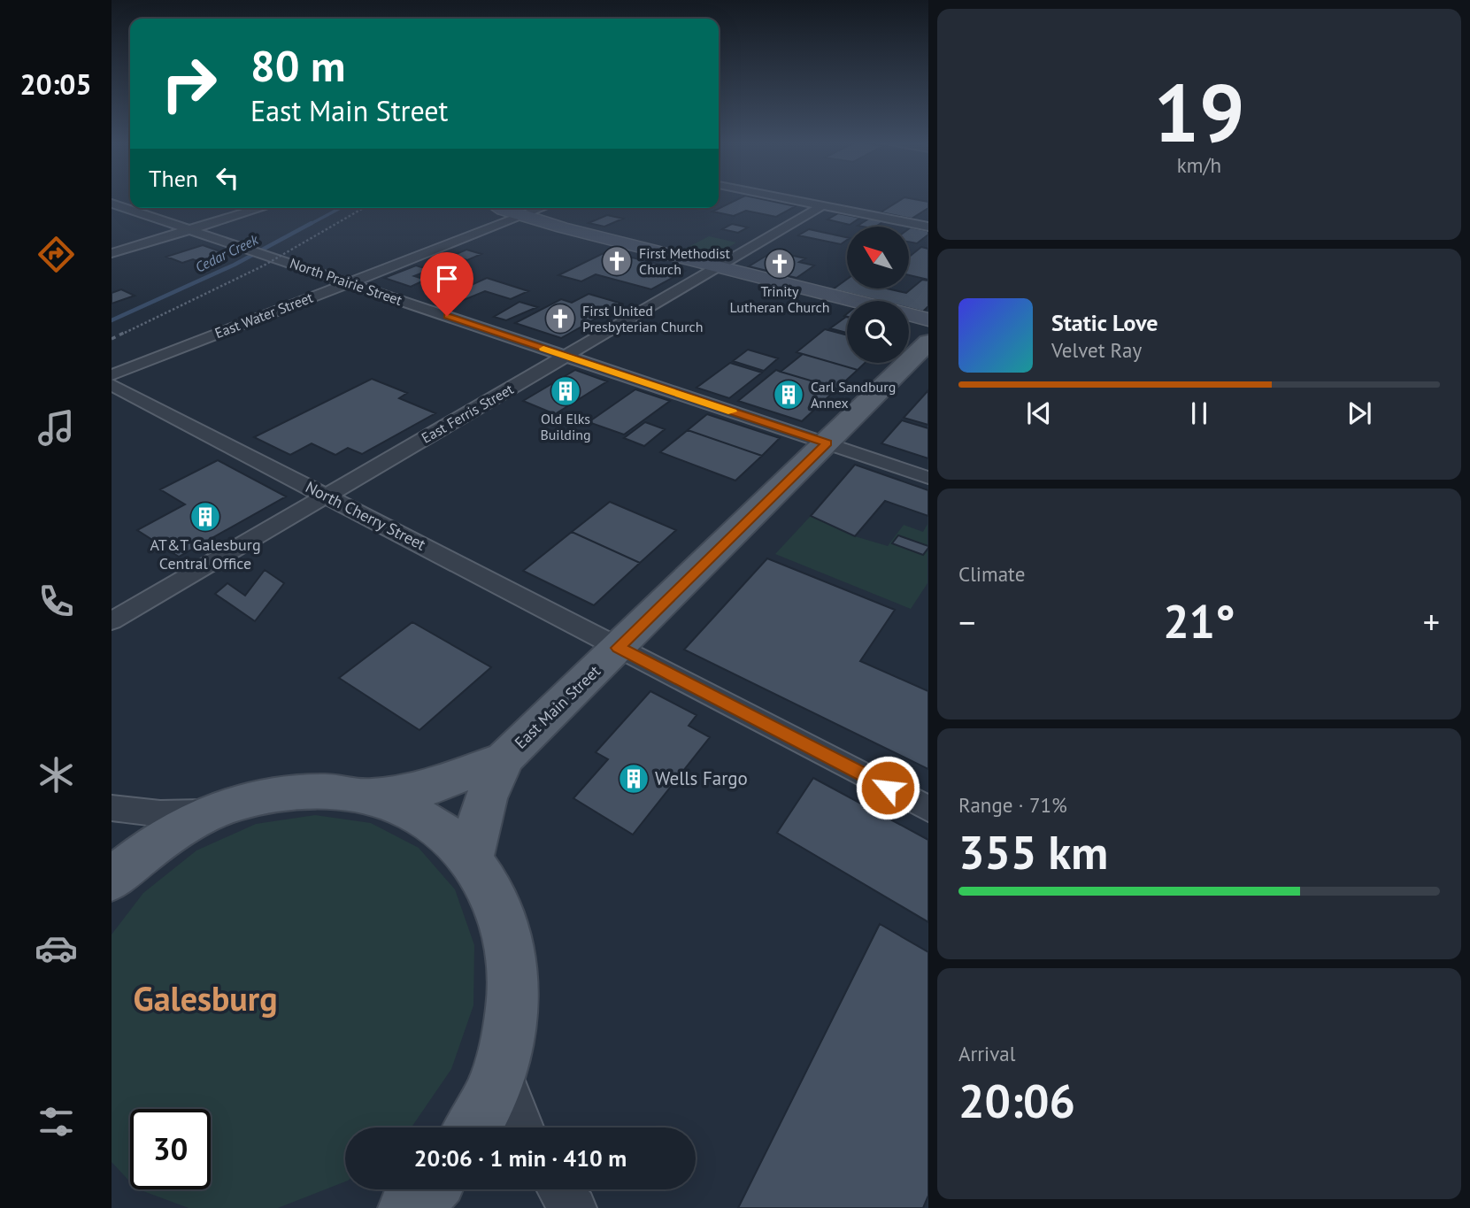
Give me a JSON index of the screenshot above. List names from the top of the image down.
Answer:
{
  "streets": {
    "main road": ["East Main Street"],
    "street": [
      "North Prairie Street",
      "East Water Street",
      "East Ferris Street",
      "North Cherry Street"
    ]
  },
  "crossings": [
    ["North Prairie Street", "East Water Street"],
    ["North Prairie Street", "East Ferris Street"],
    ["North Prairie Street", "East Main Street"],
    ["East Ferris Street", "North Cherry Street"],
    ["North Cherry Street", "East Main Street"]
  ],
  "districts": ["Galesburg"],
  "water": ["Cedar Creek"],
  "places": {
    "church": ["First Methodist Church", "Trinity Lutheran Church", "First United Presbyterian Church"],
    "building": [
      "Old Elks Building",
      "Carl Sandburg Annex",
      "AT&T Galesburg Central Office",
      "Wells Fargo"
    ]
  },
  "north": "top left",
  "page": {
    "tabs": "20:05",
    "tile": [
      ["19", "km/h"],
      "Climate",
      ["Range · 71%", "355 km"],
      ["Arrival", "20:06"]
    ],
    "turn": ["80 m", "East Main Street"],
    "then": "Then",
    "song": ["Static Love", "Velvet Ray"],
    "heat": ["−", "21°", "+"],
    "limit": "30",
    "trip": "20:06 · 1 min · 410 m"
  }
}
